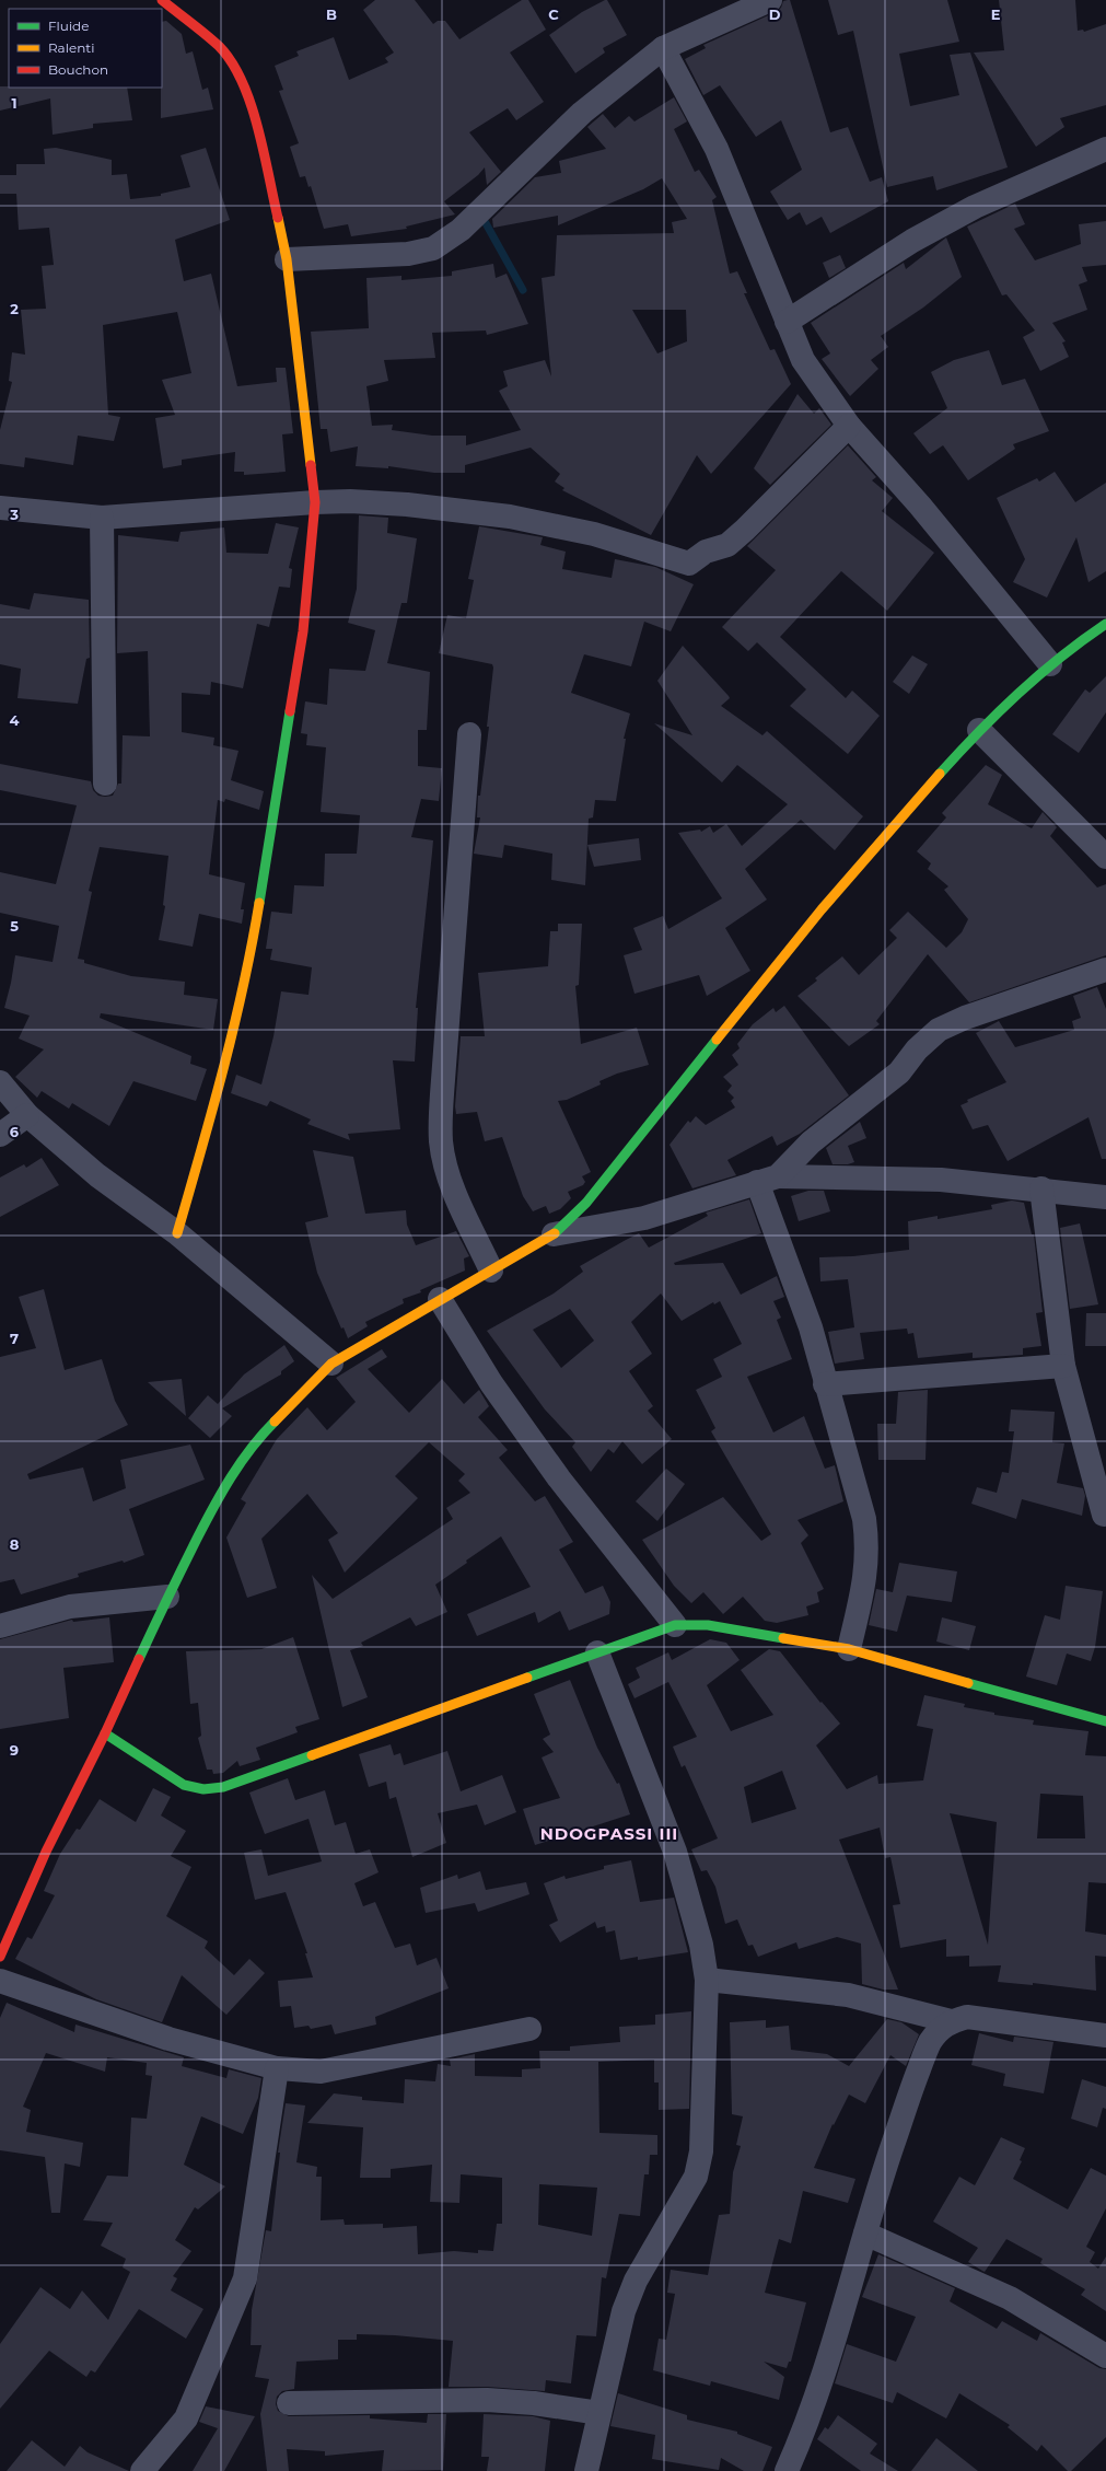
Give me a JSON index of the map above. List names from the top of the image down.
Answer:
{
  "districts": ["NDOGPASSI III"],
  "legend": ["Fluide", "Ralenti", "Bouchon"],
  "grid": {
    "columns": [
      "B",
      "C",
      "D",
      "E"
    ],
    "rows": [
      "1",
      "2",
      "3",
      "4",
      "5",
      "6",
      "7",
      "8",
      "9"
    ]
  }
}
